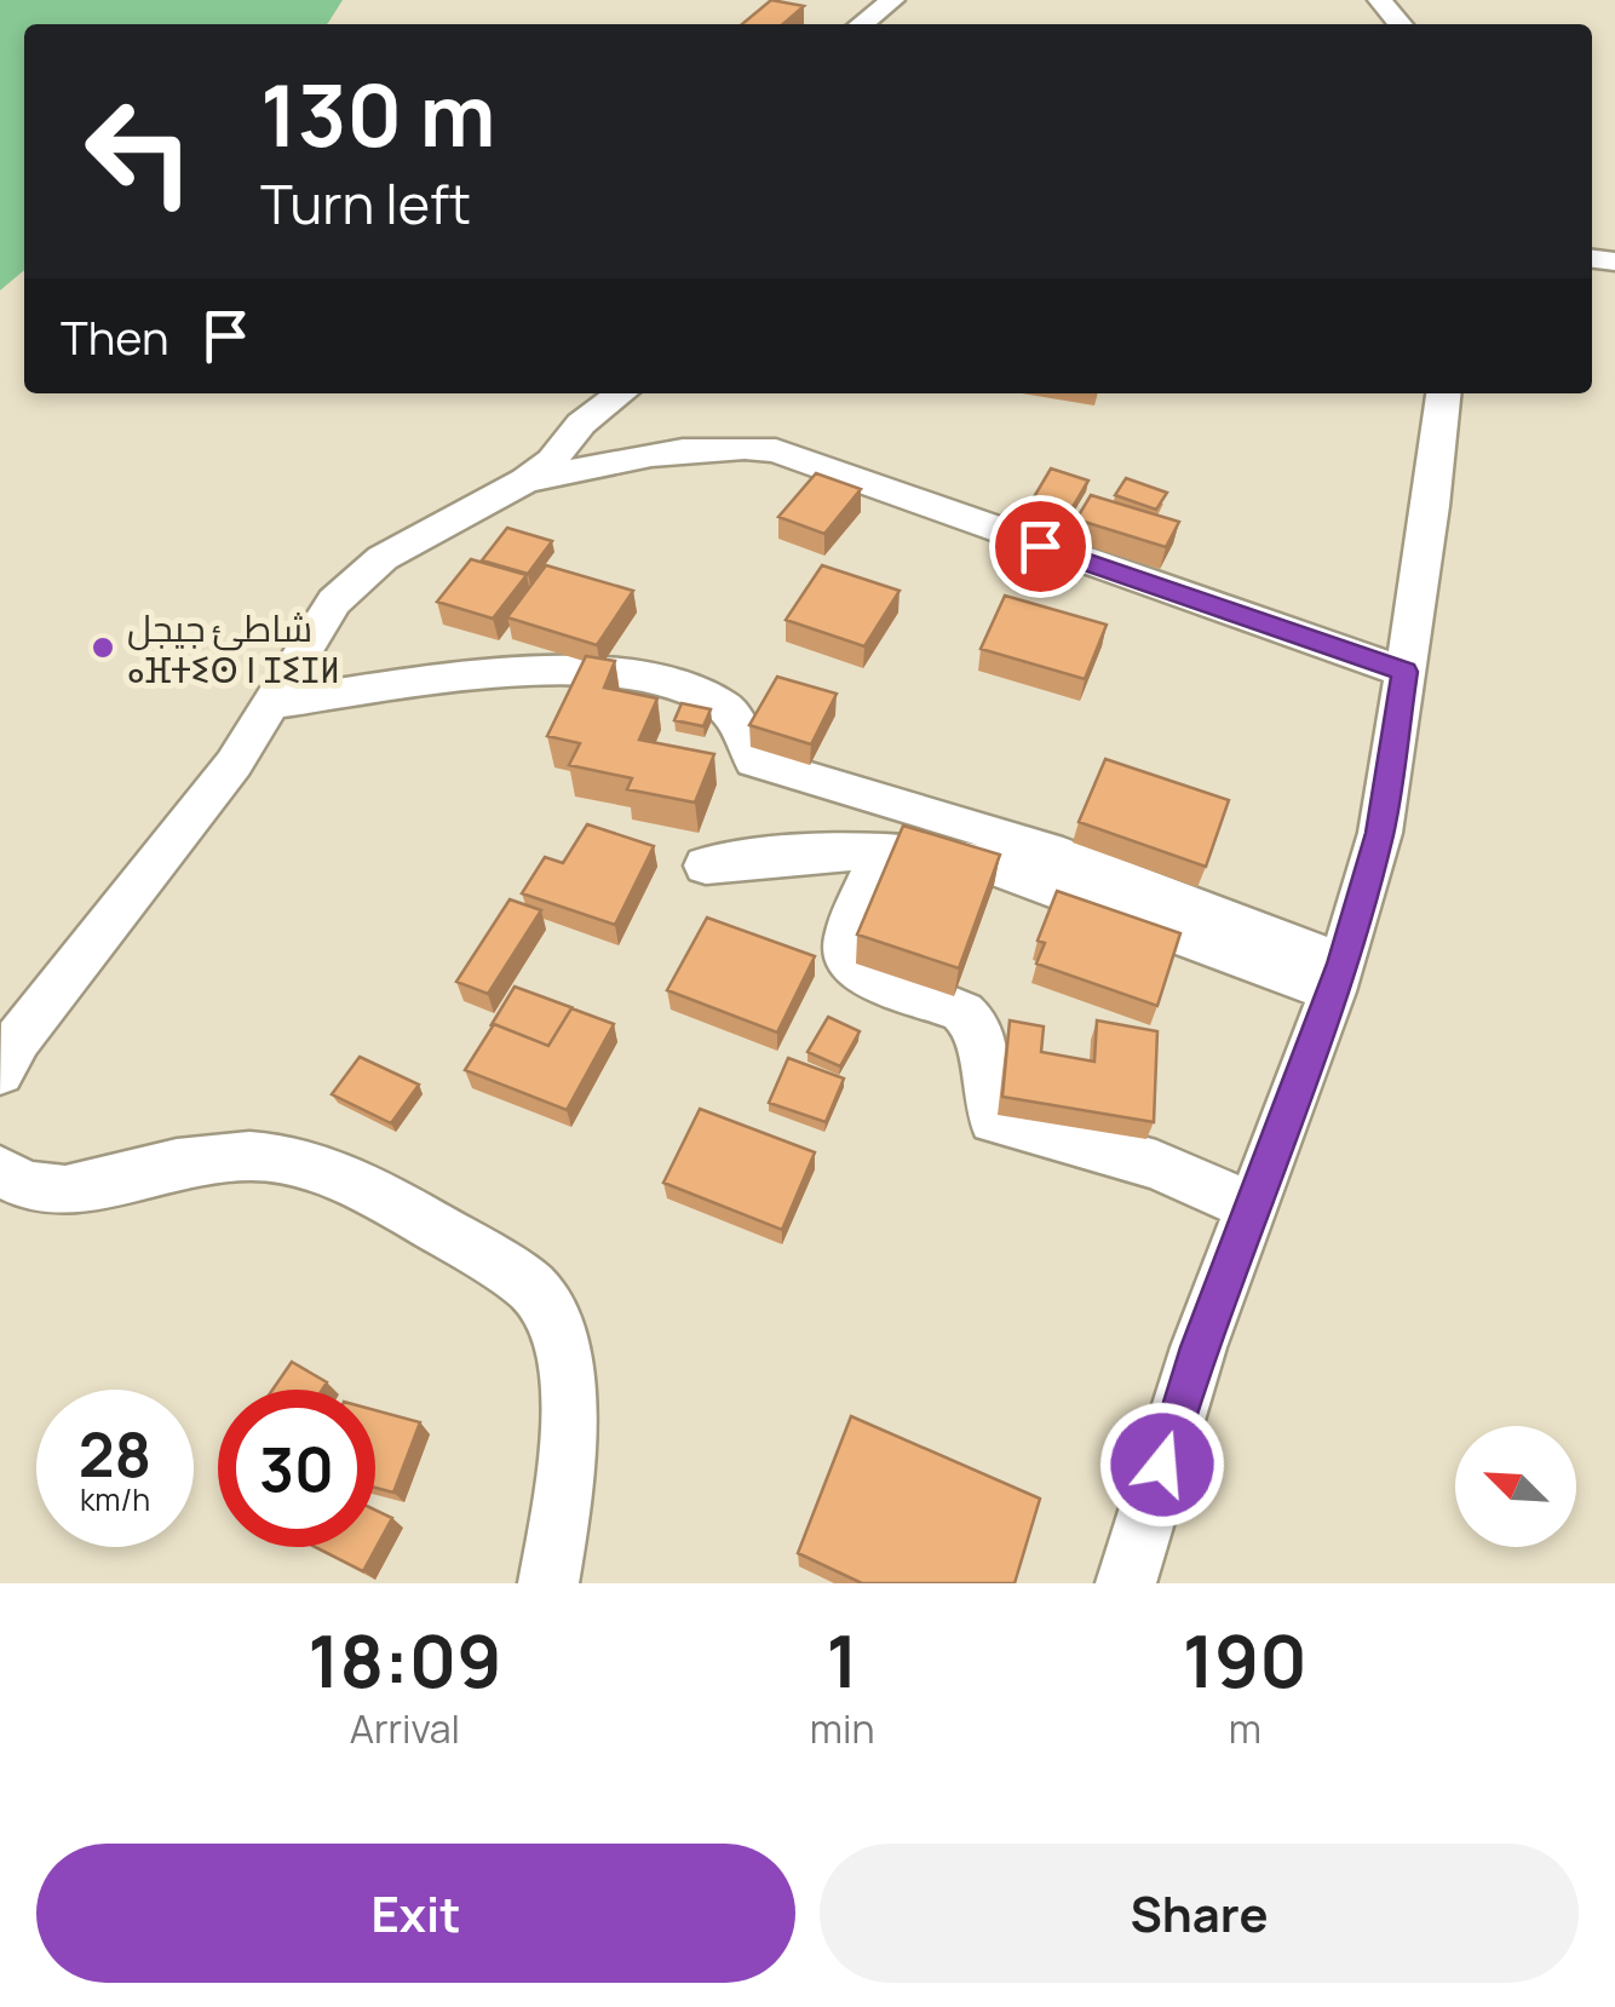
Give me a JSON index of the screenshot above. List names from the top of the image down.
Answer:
{
  "places": ["شاطئ جيجل ⴰⴼⵜⵉⵙ ⵏ ⵊⵉⵊⵍ"],
  "north": "top left",
  "page": {
    "turn": ["130 m", "Turn left"],
    "then": "Then",
    "speed": "28 km/h",
    "limit": "30",
    "eta": [
      "18:09",
      "Arrival",
      "1",
      "min",
      "190",
      "m"
    ],
    "buttons": ["Exit", "Share"]
  }
}
